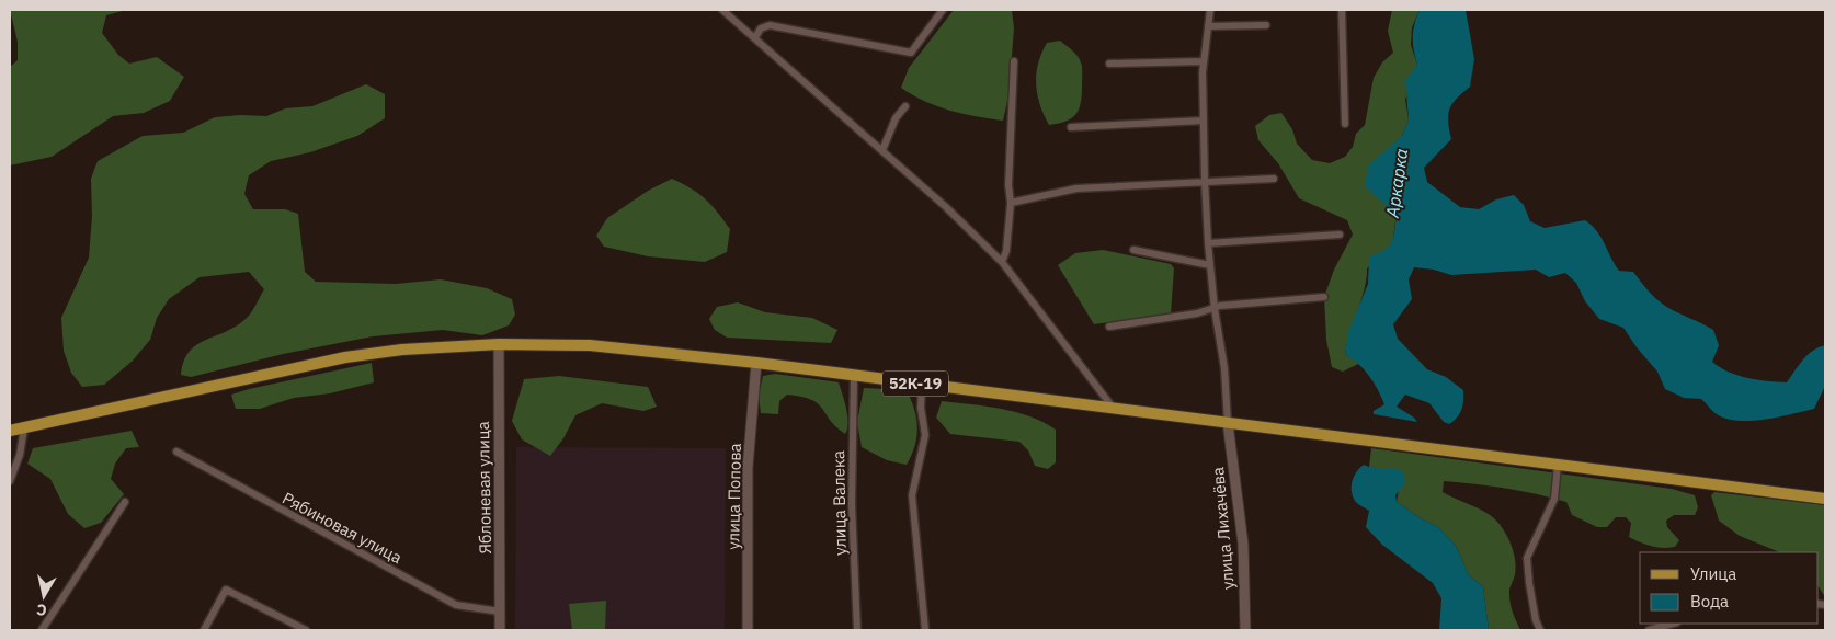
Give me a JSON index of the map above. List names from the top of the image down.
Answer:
{
  "streets": {
    "main road": ["52К-19"],
    "street": [
      "Яблоневая улица",
      "улица Попова",
      "улица Валека",
      "Рябиновая улица",
      "улица Лихачёва"
    ]
  },
  "crossings": [
    ["52К-19", "Яблоневая улица"],
    ["52К-19", "улица Попова"],
    ["52К-19", "улица Валека"],
    ["52К-19", "улица Лихачёва"],
    ["Яблоневая улица", "Рябиновая улица"]
  ],
  "water": ["Аркарка"],
  "legend": ["Улица", "Вода"],
  "north": "bottom"
}
